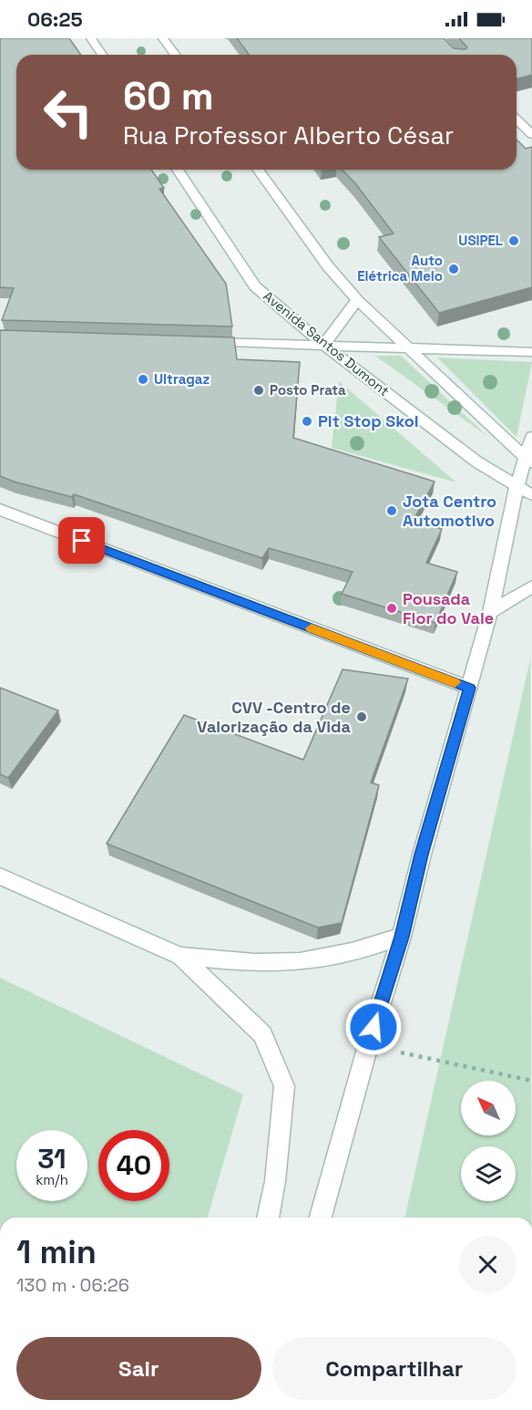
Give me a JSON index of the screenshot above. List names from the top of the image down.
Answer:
{
  "streets": {
    "street": ["Avenida Santos Dumont"]
  },
  "places": [
    "USIPEL",
    "Auto Elétrica Melo",
    "Ultragaz",
    "Posto Prata",
    "Pit Stop Skol",
    "Jota Centro Automotivo",
    "Pousada Flor do Vale",
    "CVV -Centro de Valorização da Vida"
  ],
  "north": "top left",
  "page": {
    "status": "06:25",
    "turn": ["60 m", "Rua Professor Alberto César"],
    "speed": "31 km/h",
    "limit": "40",
    "heading": ["1 min", "130 m · 06:26"],
    "buttons": ["Sair", "Compartilhar"]
  }
}
